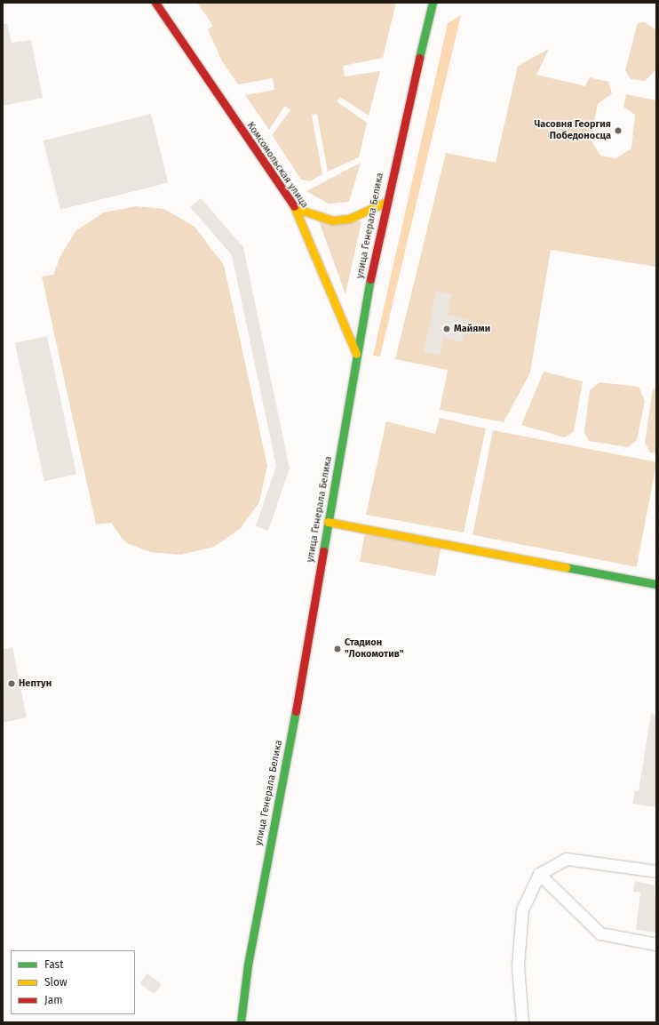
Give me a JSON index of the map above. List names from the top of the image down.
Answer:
{
  "streets": {
    "main road": ["Комсомольская улица", "улица Генерала Белика"]
  },
  "crossings": [
    ["Комсомольская улица", "улица Генерала Белика"]
  ],
  "places": [
    "Часовня Георгия Победоносца",
    "Майями",
    "Стадион \"Локомотив\"",
    "Нептун"
  ],
  "legend": ["Fast", "Slow", "Jam"]
}
